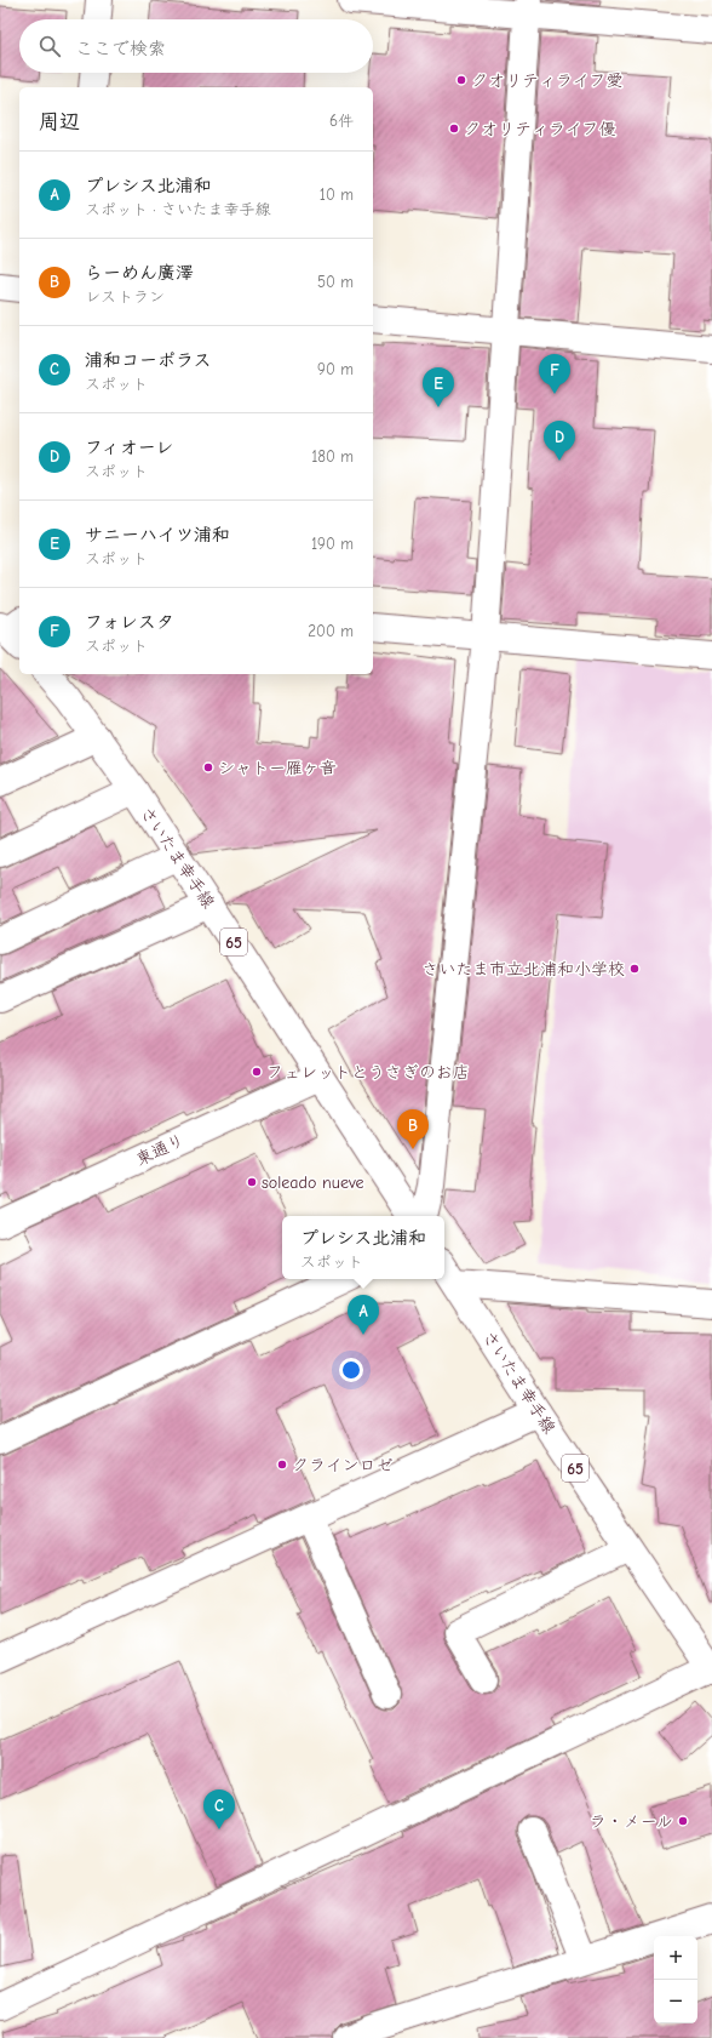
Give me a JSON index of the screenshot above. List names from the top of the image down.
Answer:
{
  "streets": {
    "street": ["さいたま幸手線", "65", "東通り"]
  },
  "crossings": [
    ["さいたま幸手線", "東通り"]
  ],
  "places": [
    "クオリティライフ愛",
    "クオリティライフ優",
    "シャトー雁ヶ音",
    "さいたま市立北浦和小学校",
    "フェレットとうさぎのお店",
    "soleado nueve",
    "クラインロゼ",
    "ラ・メール"
  ],
  "page": {
    "search": "ここで検索",
    "heading": ["周辺", "6件"],
    "list": [
      {
        "mark": "A",
        "name": "プレシス北浦和",
        "note": "スポット · さいたま幸手線",
        "value": "10 m"
      },
      {
        "mark": "B",
        "name": "らーめん廣澤",
        "note": "レストラン",
        "value": "50 m"
      },
      {
        "mark": "C",
        "name": "浦和コーポラス",
        "note": "スポット",
        "value": "90 m"
      },
      {
        "mark": "D",
        "name": "フィオーレ",
        "note": "スポット",
        "value": "180 m"
      },
      {
        "mark": "E",
        "name": "サニーハイツ浦和",
        "note": "スポット",
        "value": "190 m"
      },
      {
        "mark": "F",
        "name": "フォレスタ",
        "note": "スポット",
        "value": "200 m"
      }
    ],
    "pins": [
      "F",
      "E",
      "D",
      "B",
      "A",
      "C"
    ],
    "popup": ["プレシス北浦和", "スポット"],
    "map_buttons": ["+", "−"]
  }
}
